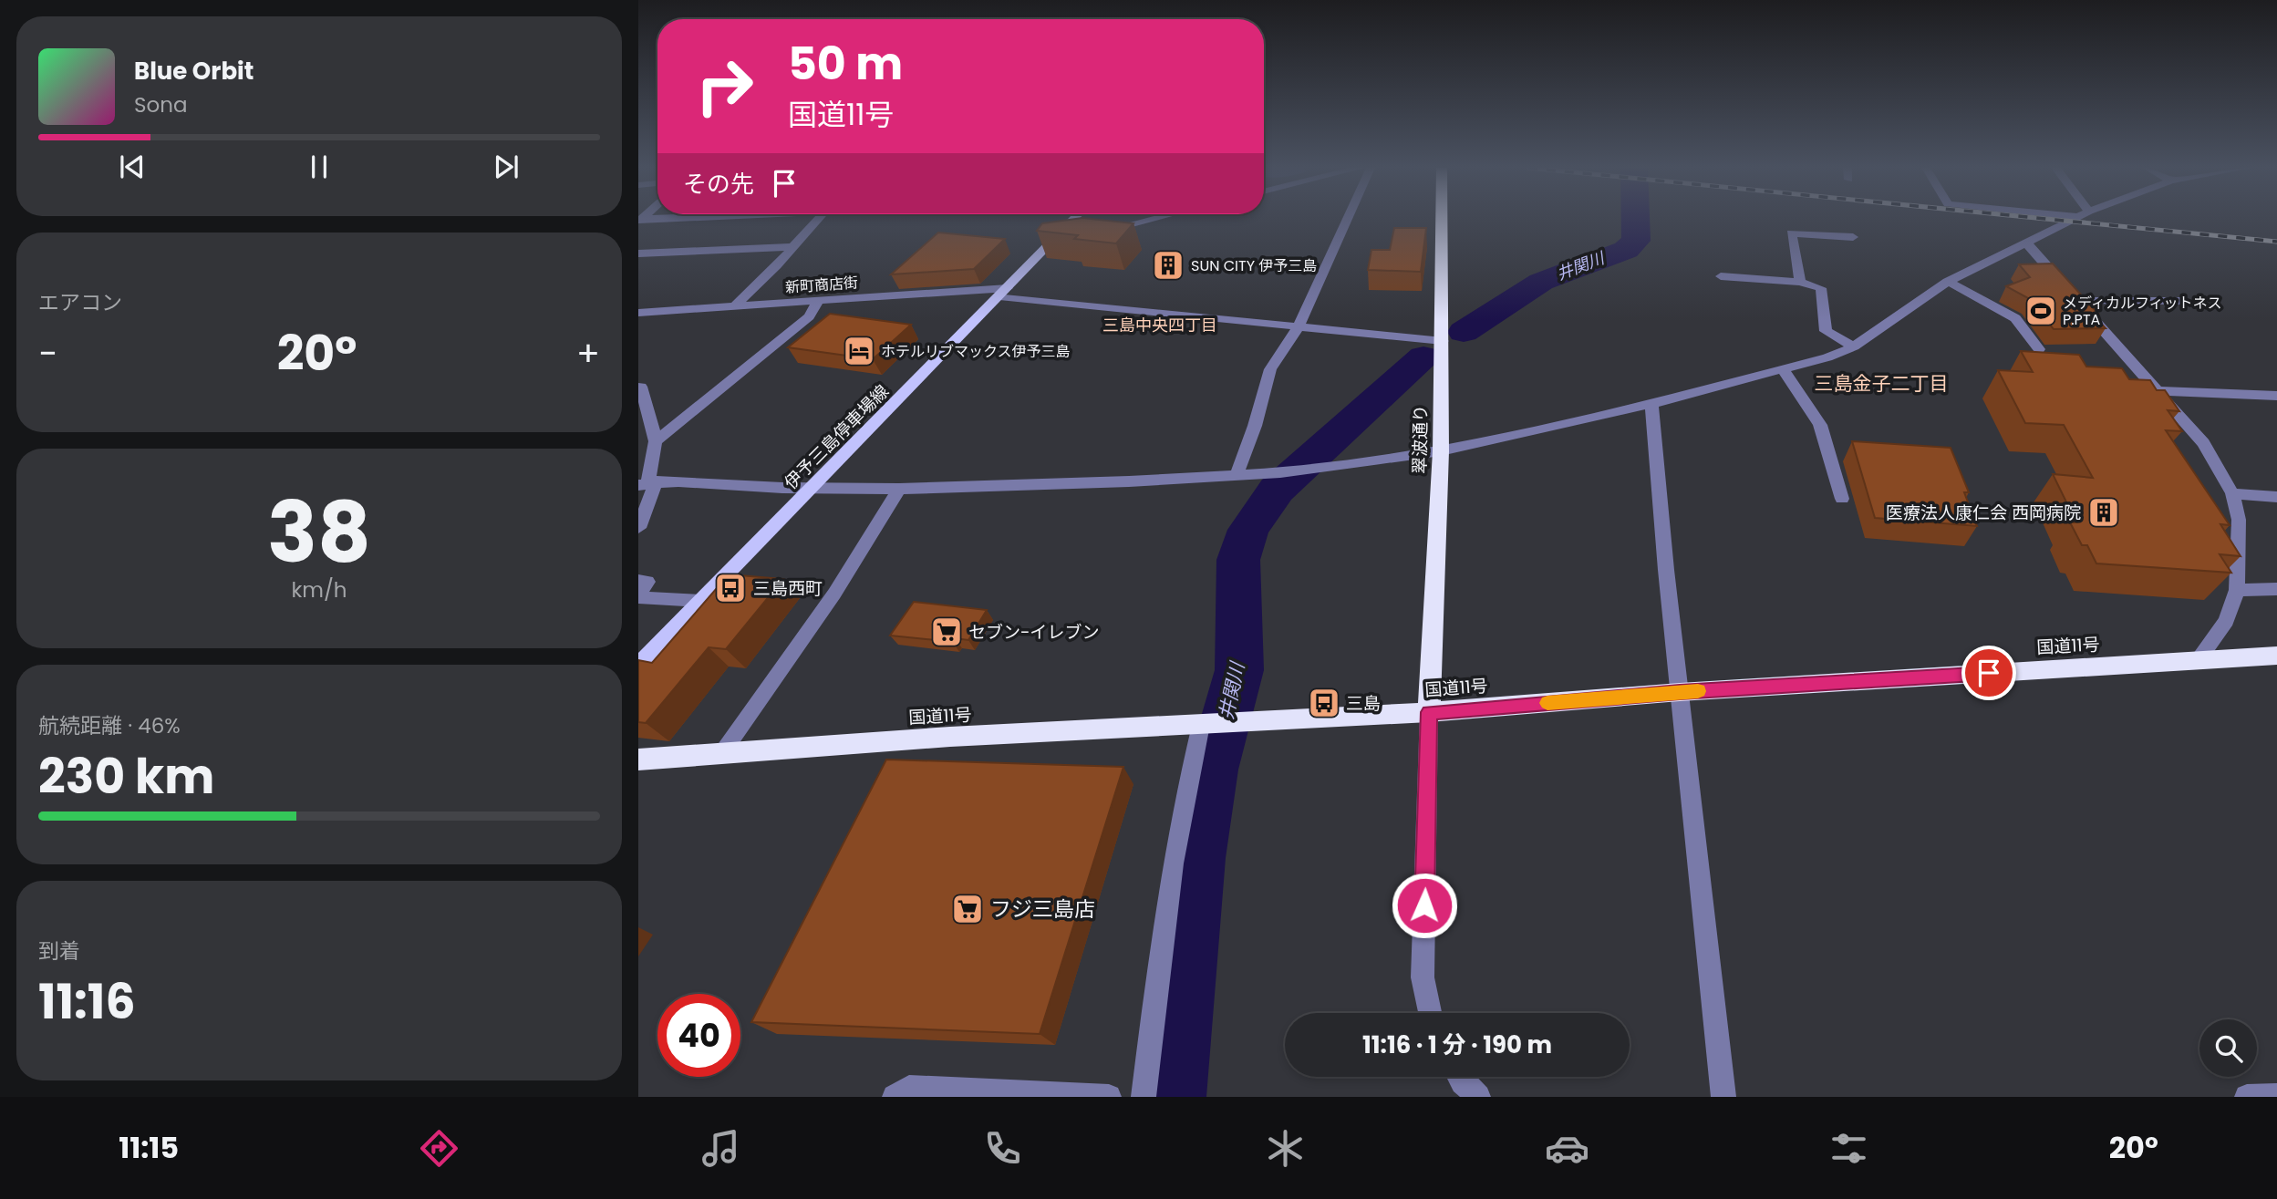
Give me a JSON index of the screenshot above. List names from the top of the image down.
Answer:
{
  "streets": {
    "highway": ["翠波通り", "国道11号"],
    "main road": ["伊予三島停車場線"],
    "street": ["新町商店街"]
  },
  "crossings": [
    ["新町商店街", "伊予三島停車場線"],
    ["新町商店街", "翠波通り"],
    ["翠波通り", "国道11号"]
  ],
  "districts": ["三島中央四丁目", "三島金子二丁目"],
  "water": ["井関川"],
  "places": {
    "building": ["SUN CITY 伊予三島", "医療法人康仁会 西岡病院"],
    "sports": ["メディカルフィットネス P.PTA"],
    "hotel": ["ホテルリブマックス伊予三島"],
    "bus stop": ["三島西町", "三島"],
    "supermarket": ["セブン-イレブン", "フジ三島店"]
  },
  "page": {
    "turn": ["50 m", "国道11号"],
    "song": ["Blue Orbit", "Sona"],
    "then": "その先",
    "tile": [
      "エアコン",
      ["38", "km/h"],
      ["航続距離 · 46%", "230 km"],
      ["到着", "11:16"]
    ],
    "heat": ["−", "20°", "+"],
    "limit": "40",
    "trip": "11:16 · 1 分 · 190 m",
    "tabs": ["11:15", "20°"]
  }
}
